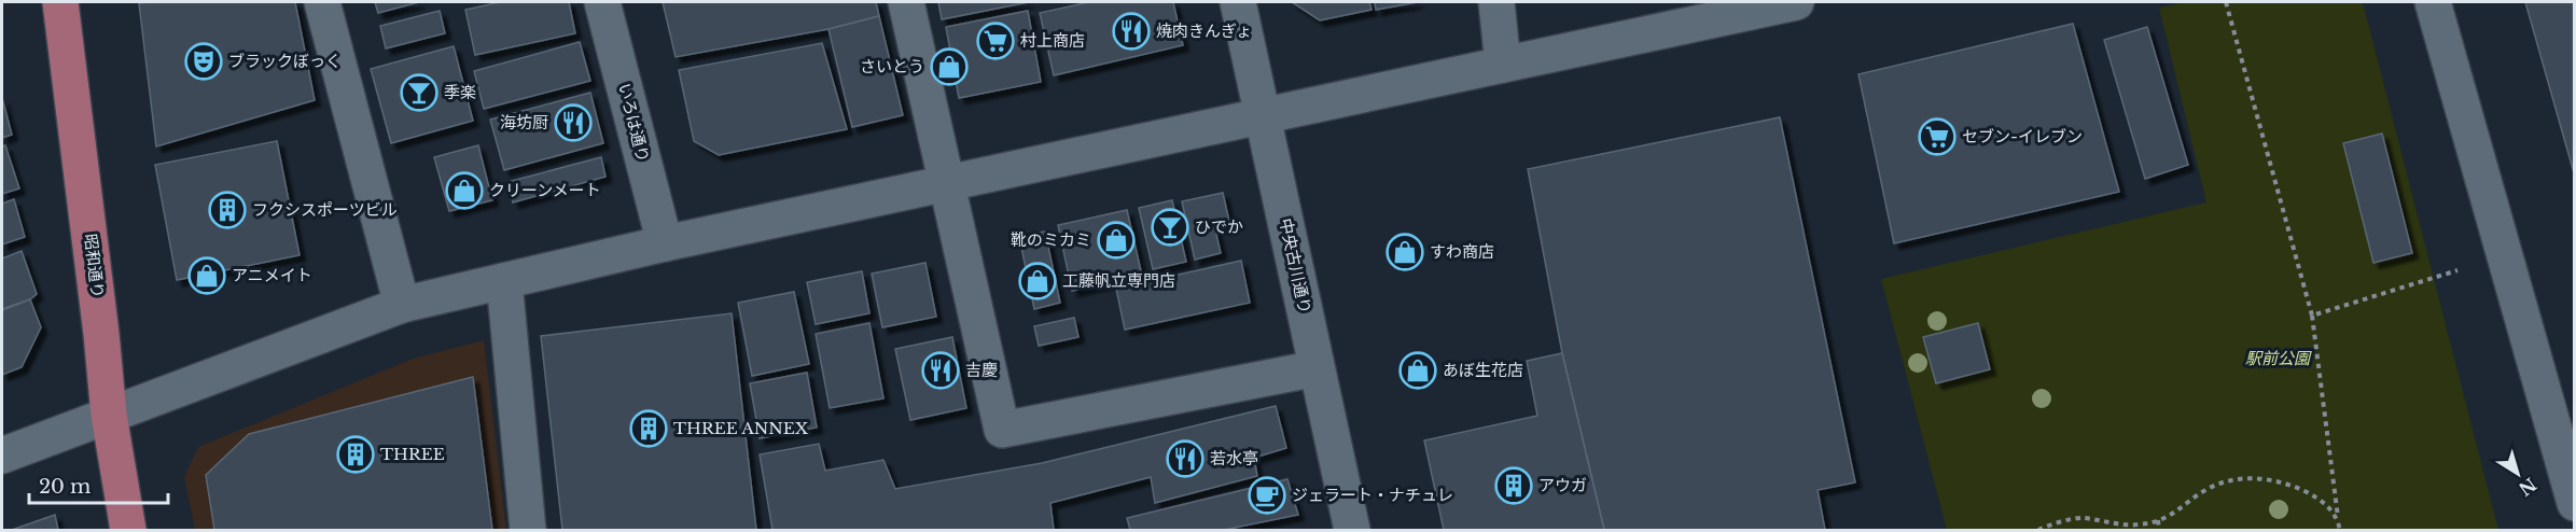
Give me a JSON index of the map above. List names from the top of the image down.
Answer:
{
  "streets": {
    "main road": ["昭和通り"],
    "street": ["いろは通り", "中央古川通り"]
  },
  "parks": ["駅前公園"],
  "places": {
    "restaurant": [
      "焼肉きんぎょ",
      "海坊厨",
      "吉慶",
      "若水亭"
    ],
    "supermarket": ["村上商店", "セブン-イレブン"],
    "theatre": ["ブラックぼっく"],
    "shop": [
      "さいとう",
      "クリーンメート",
      "靴のミカミ",
      "すわ商店",
      "アニメイト",
      "工藤帆立専門店",
      "あぼ生花店"
    ],
    "bar": ["季楽", "ひでか"],
    "building": [
      "フクシスポーツビル",
      "THREE ANNEX",
      "THREE",
      "アウガ"
    ],
    "cafe": ["ジェラート・ナチュレ"]
  },
  "scale_bar": "20 m",
  "north": "bottom right"
}
